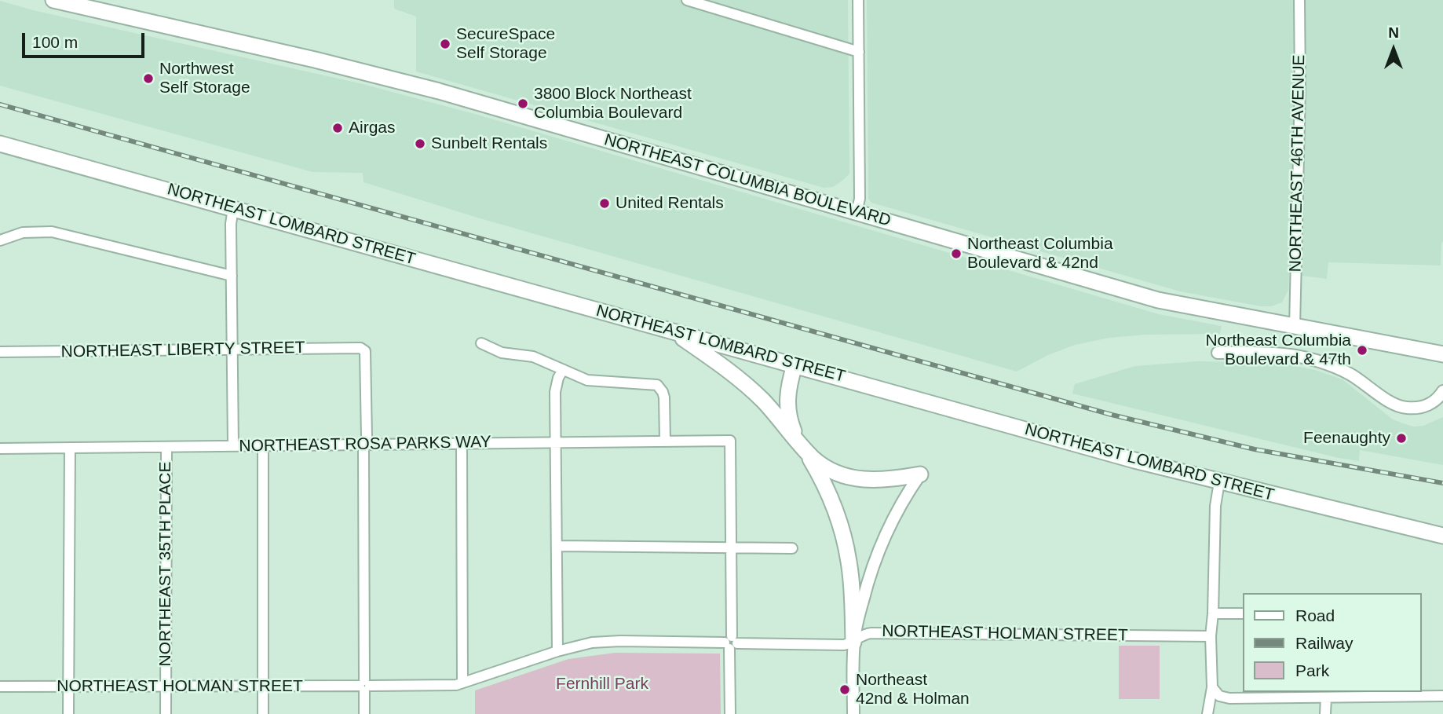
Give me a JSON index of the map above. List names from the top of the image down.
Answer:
{
  "streets": {
    "main road": ["NORTHEAST COLUMBIA BOULEVARD", "NORTHEAST LOMBARD STREET"],
    "street": [
      "NORTHEAST 46TH AVENUE",
      "NORTHEAST LIBERTY STREET",
      "NORTHEAST ROSA PARKS WAY",
      "NORTHEAST 35TH PLACE",
      "NORTHEAST HOLMAN STREET"
    ]
  },
  "crossings": [
    ["NORTHEAST 46TH AVENUE", "NORTHEAST COLUMBIA BOULEVARD"],
    ["NORTHEAST LIBERTY STREET", "NORTHEAST ROSA PARKS WAY"],
    ["NORTHEAST ROSA PARKS WAY", "NORTHEAST 35TH PLACE"],
    ["NORTHEAST 35TH PLACE", "NORTHEAST HOLMAN STREET"]
  ],
  "parks": ["Fernhill Park"],
  "places": [
    "SecureSpace Self Storage",
    "Northwest Self Storage",
    "3800 Block Northeast Columbia Boulevard",
    "Airgas",
    "Sunbelt Rentals",
    "United Rentals",
    "Northeast Columbia Boulevard & 42nd",
    "Northeast Columbia Boulevard & 47th",
    "Feenaughty",
    "Northeast 42nd & Holman"
  ],
  "legend": ["Road", "Railway", "Park"],
  "scale_bar": "100 m",
  "north": "top"
}
